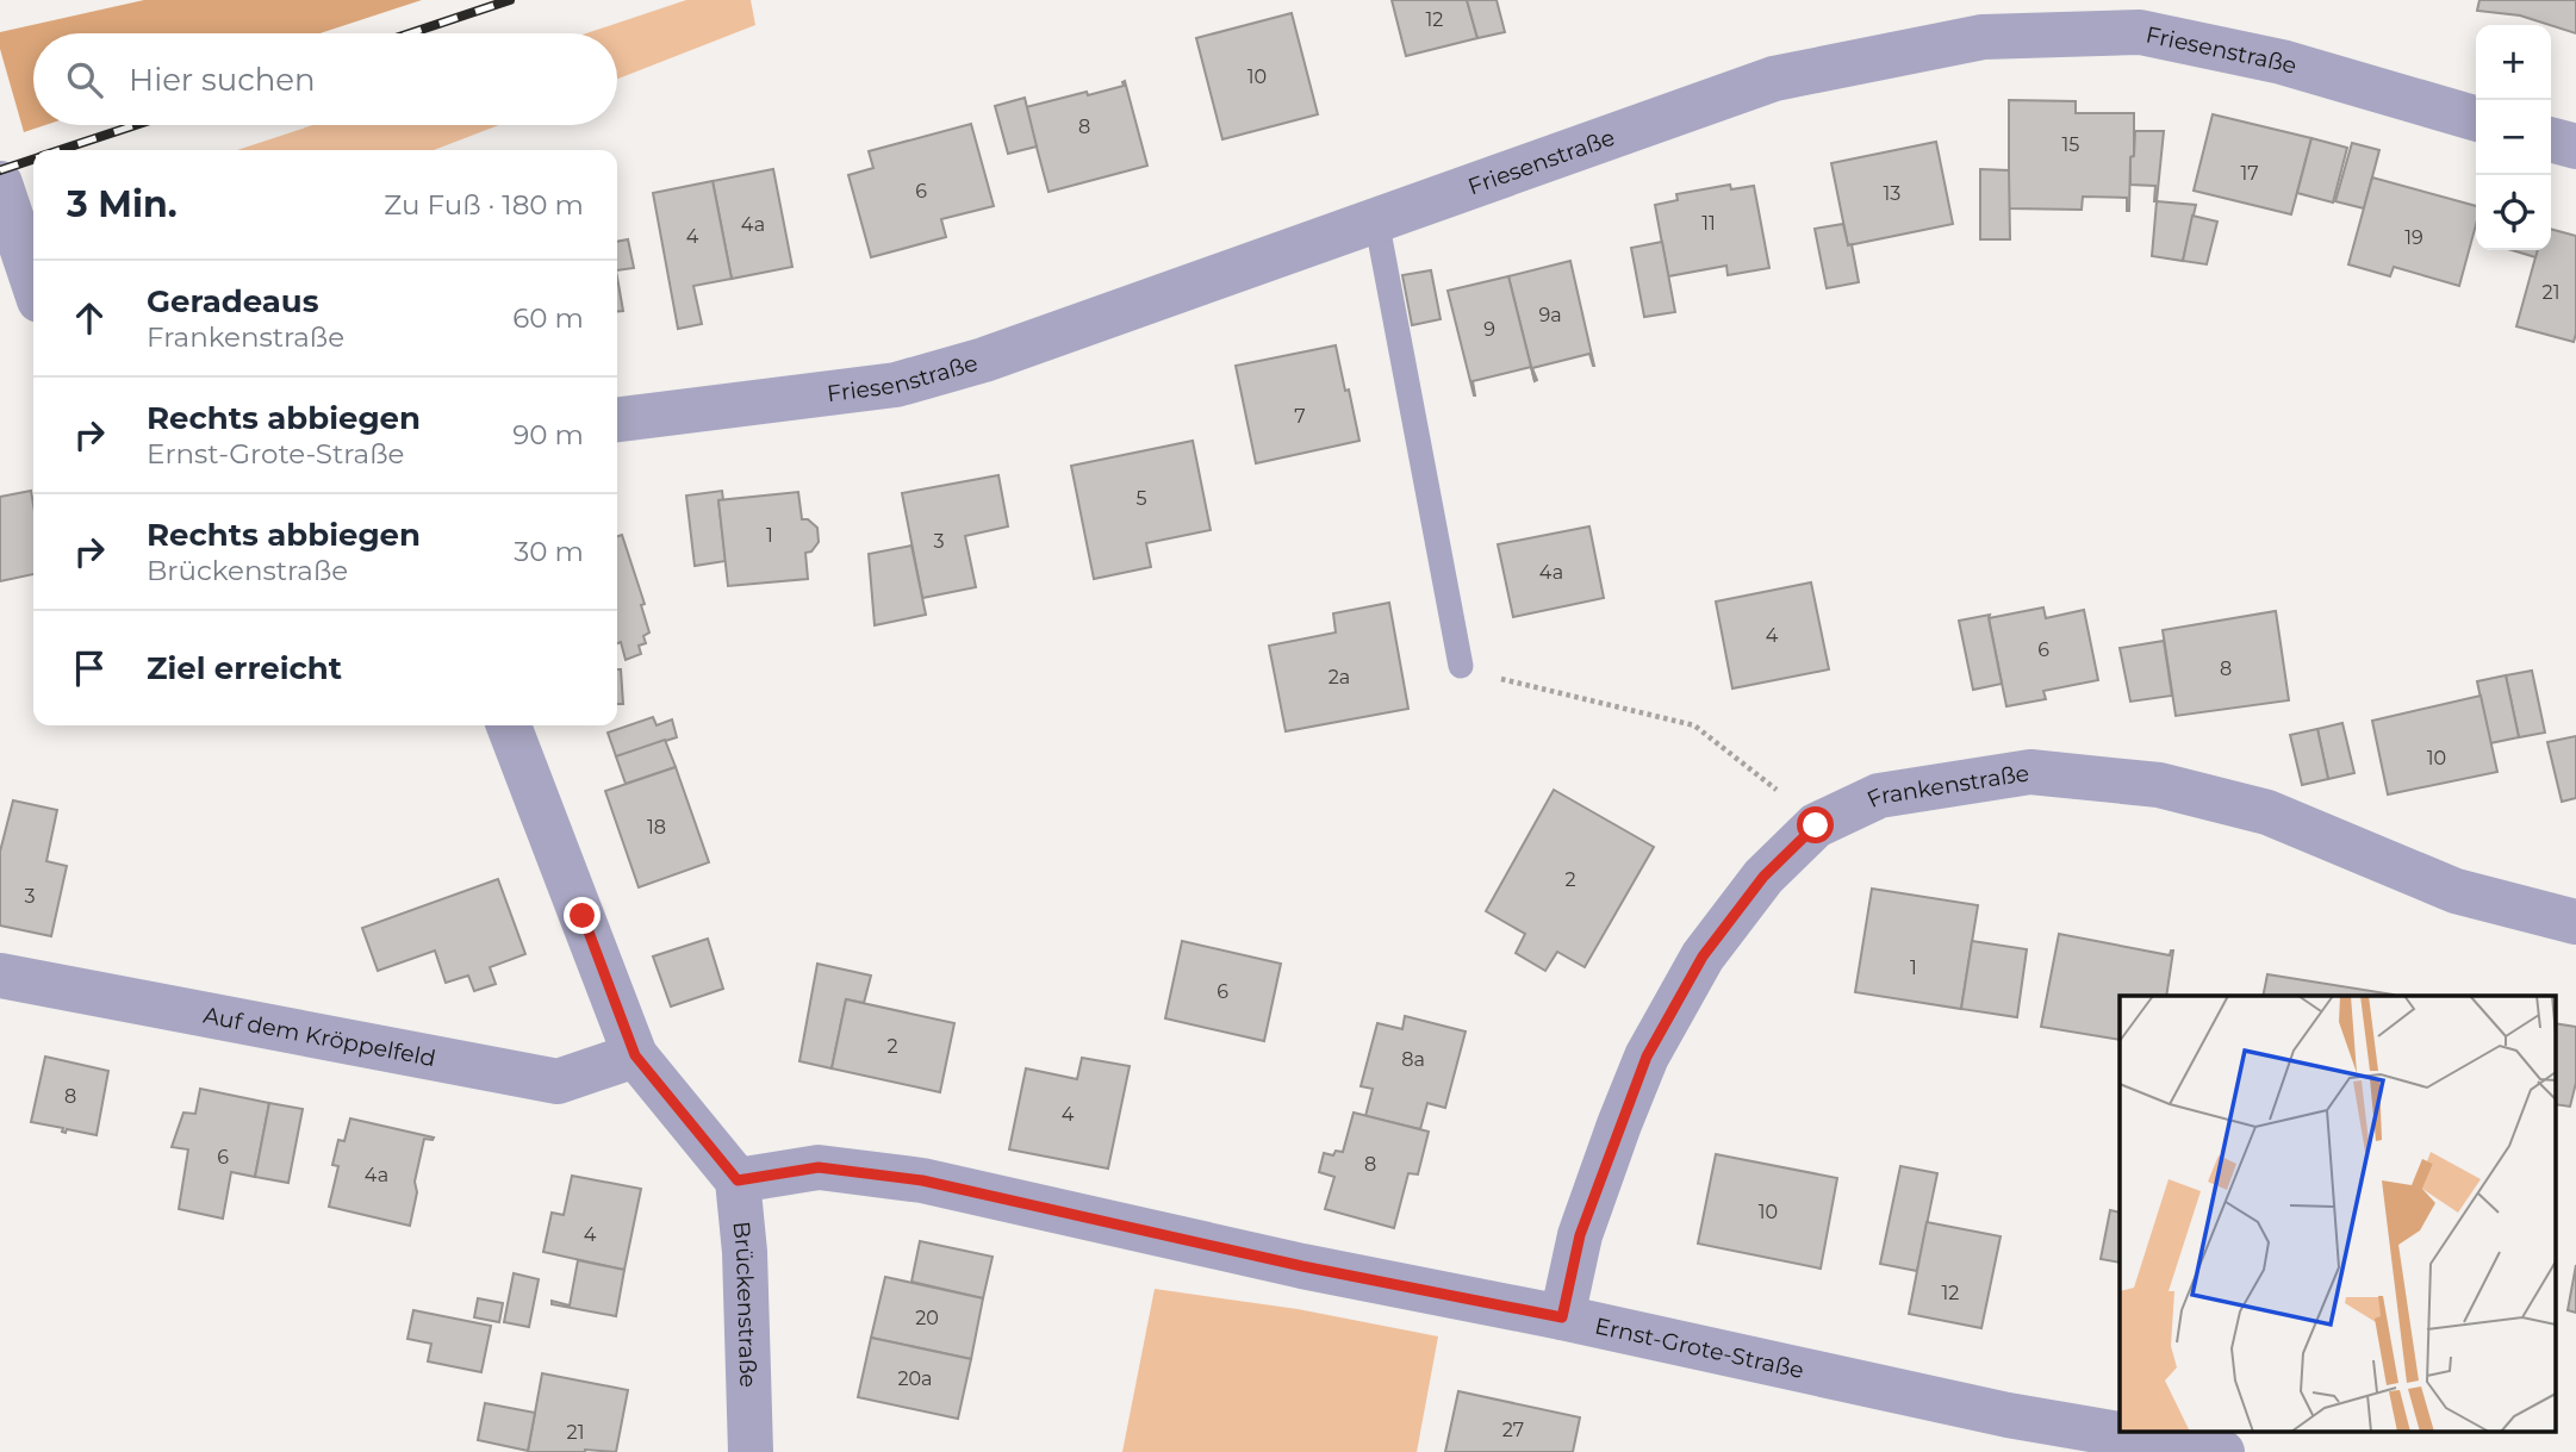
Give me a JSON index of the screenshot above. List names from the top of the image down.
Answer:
{
  "streets": {
    "street": [
      "Friesenstraße",
      "Frankenstraße",
      "Auf dem Kröppelfeld",
      "Brückenstraße",
      "Ernst-Grote-Straße"
    ]
  },
  "crossings": [
    ["Frankenstraße", "Ernst-Grote-Straße"],
    ["Brückenstraße", "Ernst-Grote-Straße"]
  ],
  "house_numbers": [
    "12",
    "10",
    "8",
    "15",
    "17",
    "6",
    "13",
    "11",
    "4a",
    "4",
    "19",
    "21",
    "9a",
    "9",
    "7",
    "5",
    "1",
    "3",
    "4a",
    "4",
    "6",
    "8",
    "2a",
    "10",
    "18",
    "2",
    "3",
    "1",
    "6",
    "2",
    "8a",
    "8",
    "4",
    "6",
    "8",
    "4a",
    "10",
    "4",
    "12",
    "20",
    "20a",
    "27",
    "21"
  ],
  "page": {
    "map_buttons": ["+", "−"],
    "search": "Hier suchen",
    "heading": ["3 Min.", "Zu Fuß · 180 m"],
    "list": [
      ["Geradeaus", "Frankenstraße", "60 m"],
      ["Rechts abbiegen", "Ernst-Grote-Straße", "90 m"],
      ["Rechts abbiegen", "Brückenstraße", "30 m"],
      "Ziel erreicht"
    ]
  }
}
